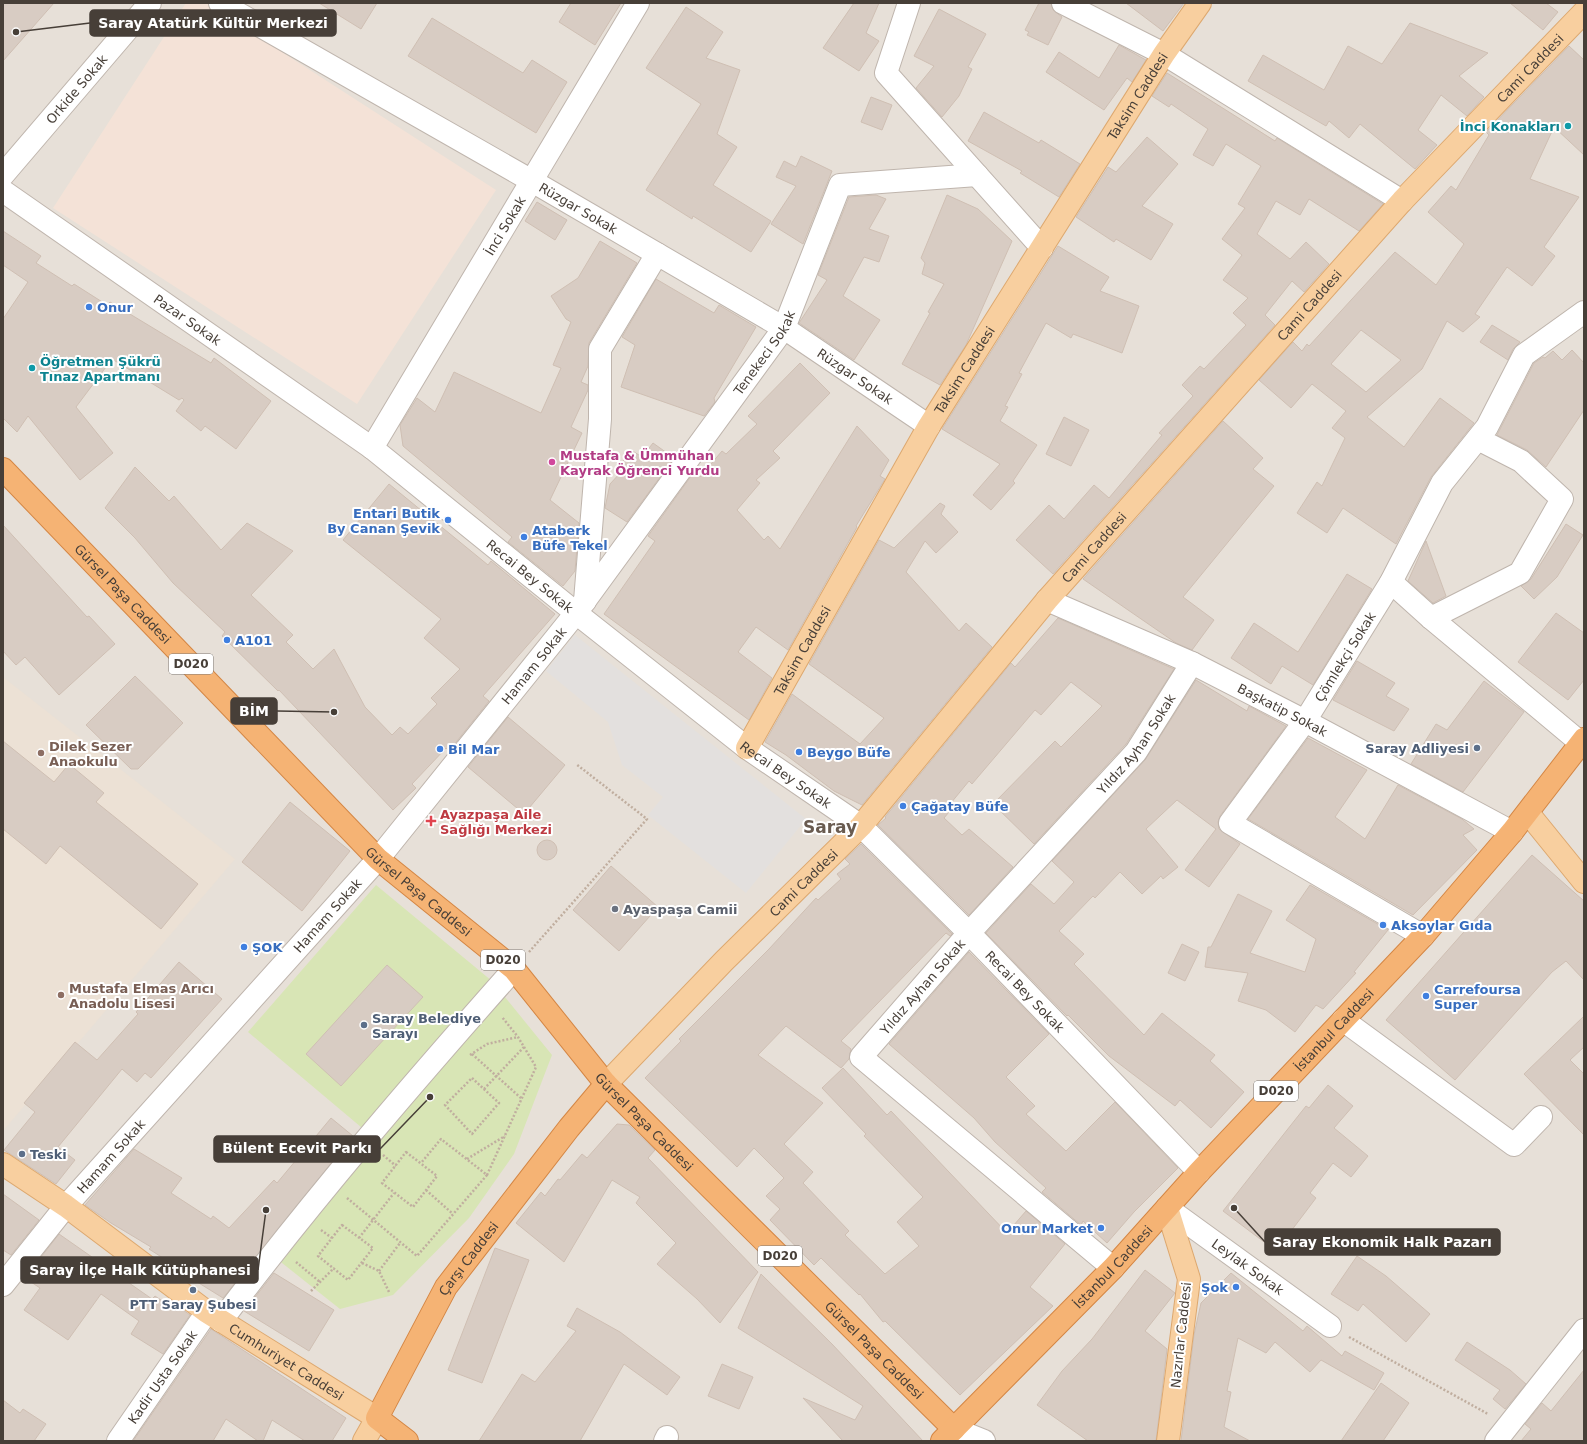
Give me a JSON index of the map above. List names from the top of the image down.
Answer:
{
  "streets": {
    "highway": [
      "Gürsel Paşa Caddesi",
      "D020",
      "İstanbul Caddesi",
      "Çarşı Caddesi"
    ],
    "main road": [
      "Cami Caddesi",
      "Taksim Caddesi",
      "Nazırlar Caddesi",
      "Cumhuriyet Caddesi"
    ],
    "street": [
      "Orkide Sokak",
      "Rüzgar Sokak",
      "İnci Sokak",
      "Pazar Sokak",
      "Tenekeci Sokak",
      "Recai Bey Sokak",
      "Çömlekçi Sokak",
      "Hamam Sokak",
      "Başkatip Sokak",
      "Yıldız Ayhan Sokak",
      "Leylak Sokak",
      "Kadir Usta Sokak"
    ]
  },
  "crossings": [
    ["Cami Caddesi", "Recai Bey Sokak"],
    ["Cami Caddesi", "Gürsel Paşa Caddesi"],
    ["Cami Caddesi", "Başkatip Sokak"],
    ["Cami Caddesi", "Çarşı Caddesi"],
    ["Taksim Caddesi", "Rüzgar Sokak"],
    ["Taksim Caddesi", "Recai Bey Sokak"],
    ["Rüzgar Sokak", "İnci Sokak"],
    ["Rüzgar Sokak", "Tenekeci Sokak"],
    ["İnci Sokak", "Pazar Sokak"],
    ["İnci Sokak", "Recai Bey Sokak"],
    ["Pazar Sokak", "Recai Bey Sokak"],
    ["Tenekeci Sokak", "Recai Bey Sokak"],
    ["Tenekeci Sokak", "Hamam Sokak"],
    ["Recai Bey Sokak", "Hamam Sokak"],
    ["Recai Bey Sokak", "Yıldız Ayhan Sokak"],
    ["Recai Bey Sokak", "İstanbul Caddesi"],
    ["Gürsel Paşa Caddesi", "Hamam Sokak"],
    ["Gürsel Paşa Caddesi", "İstanbul Caddesi"],
    ["Gürsel Paşa Caddesi", "Çarşı Caddesi"],
    ["Gürsel Paşa Caddesi", "Kadir Usta Sokak"],
    ["Çömlekçi Sokak", "Başkatip Sokak"],
    ["Çömlekçi Sokak", "İstanbul Caddesi"],
    ["Hamam Sokak", "Cumhuriyet Caddesi"],
    ["Başkatip Sokak", "Yıldız Ayhan Sokak"],
    ["Başkatip Sokak", "İstanbul Caddesi"],
    ["Yıldız Ayhan Sokak", "İstanbul Caddesi"],
    ["İstanbul Caddesi", "Leylak Sokak"],
    ["İstanbul Caddesi", "Nazırlar Caddesi"],
    ["Çarşı Caddesi", "Cumhuriyet Caddesi"],
    ["Leylak Sokak", "Nazırlar Caddesi"],
    ["Cumhuriyet Caddesi", "Kadir Usta Sokak"]
  ],
  "districts": ["Saray"],
  "places": {
    "other": [
      "Saray Atatürk Kültür Merkezi",
      "İnci Konakları",
      "Onur",
      "Öğretmen Şükrü Tınaz Apartmanı",
      "Mustafa & Ümmühan Kayrak Öğrenci Yurdu",
      "Entari Butik By Canan Şevik",
      "Ataberk Büfe Tekel",
      "A101",
      "BİM",
      "Saray Adliyesi",
      "Bil Mar",
      "Beygo Büfe",
      "Dilek Sezer Anaokulu",
      "Çağatay Büfe",
      "Ayaspaşa Camii",
      "Aksoylar Gıda",
      "ŞOK",
      "Mustafa Elmas Arıcı Anadolu Lisesi",
      "Carrefoursa Super",
      "Saray Belediye Sarayı",
      "Bülent Ecevit Parkı",
      "Teski",
      "Saray Ekonomik Halk Pazarı",
      "Saray İlçe Halk Kütüphanesi",
      "Onur Market",
      "Şok",
      "PTT Saray Şubesi"
    ],
    "health": ["Ayazpaşa Aile Sağlığı Merkezi"]
  }
}
